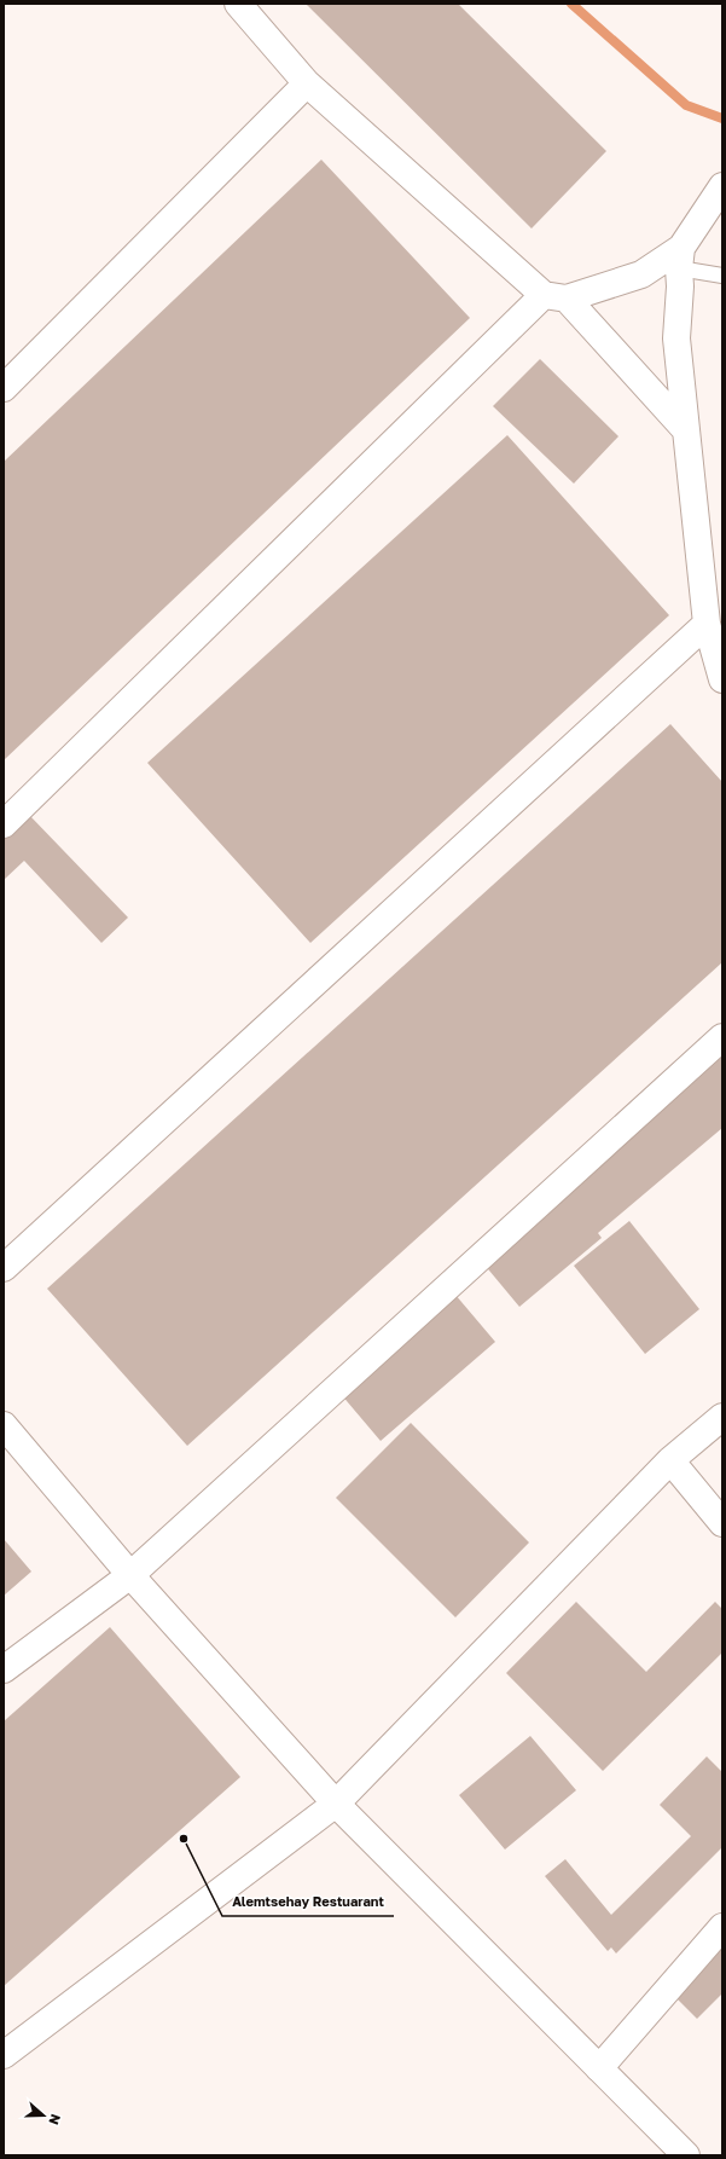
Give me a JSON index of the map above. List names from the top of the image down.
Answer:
{
  "places": ["Alemtsehay Restuarant"],
  "north": "right"
}
